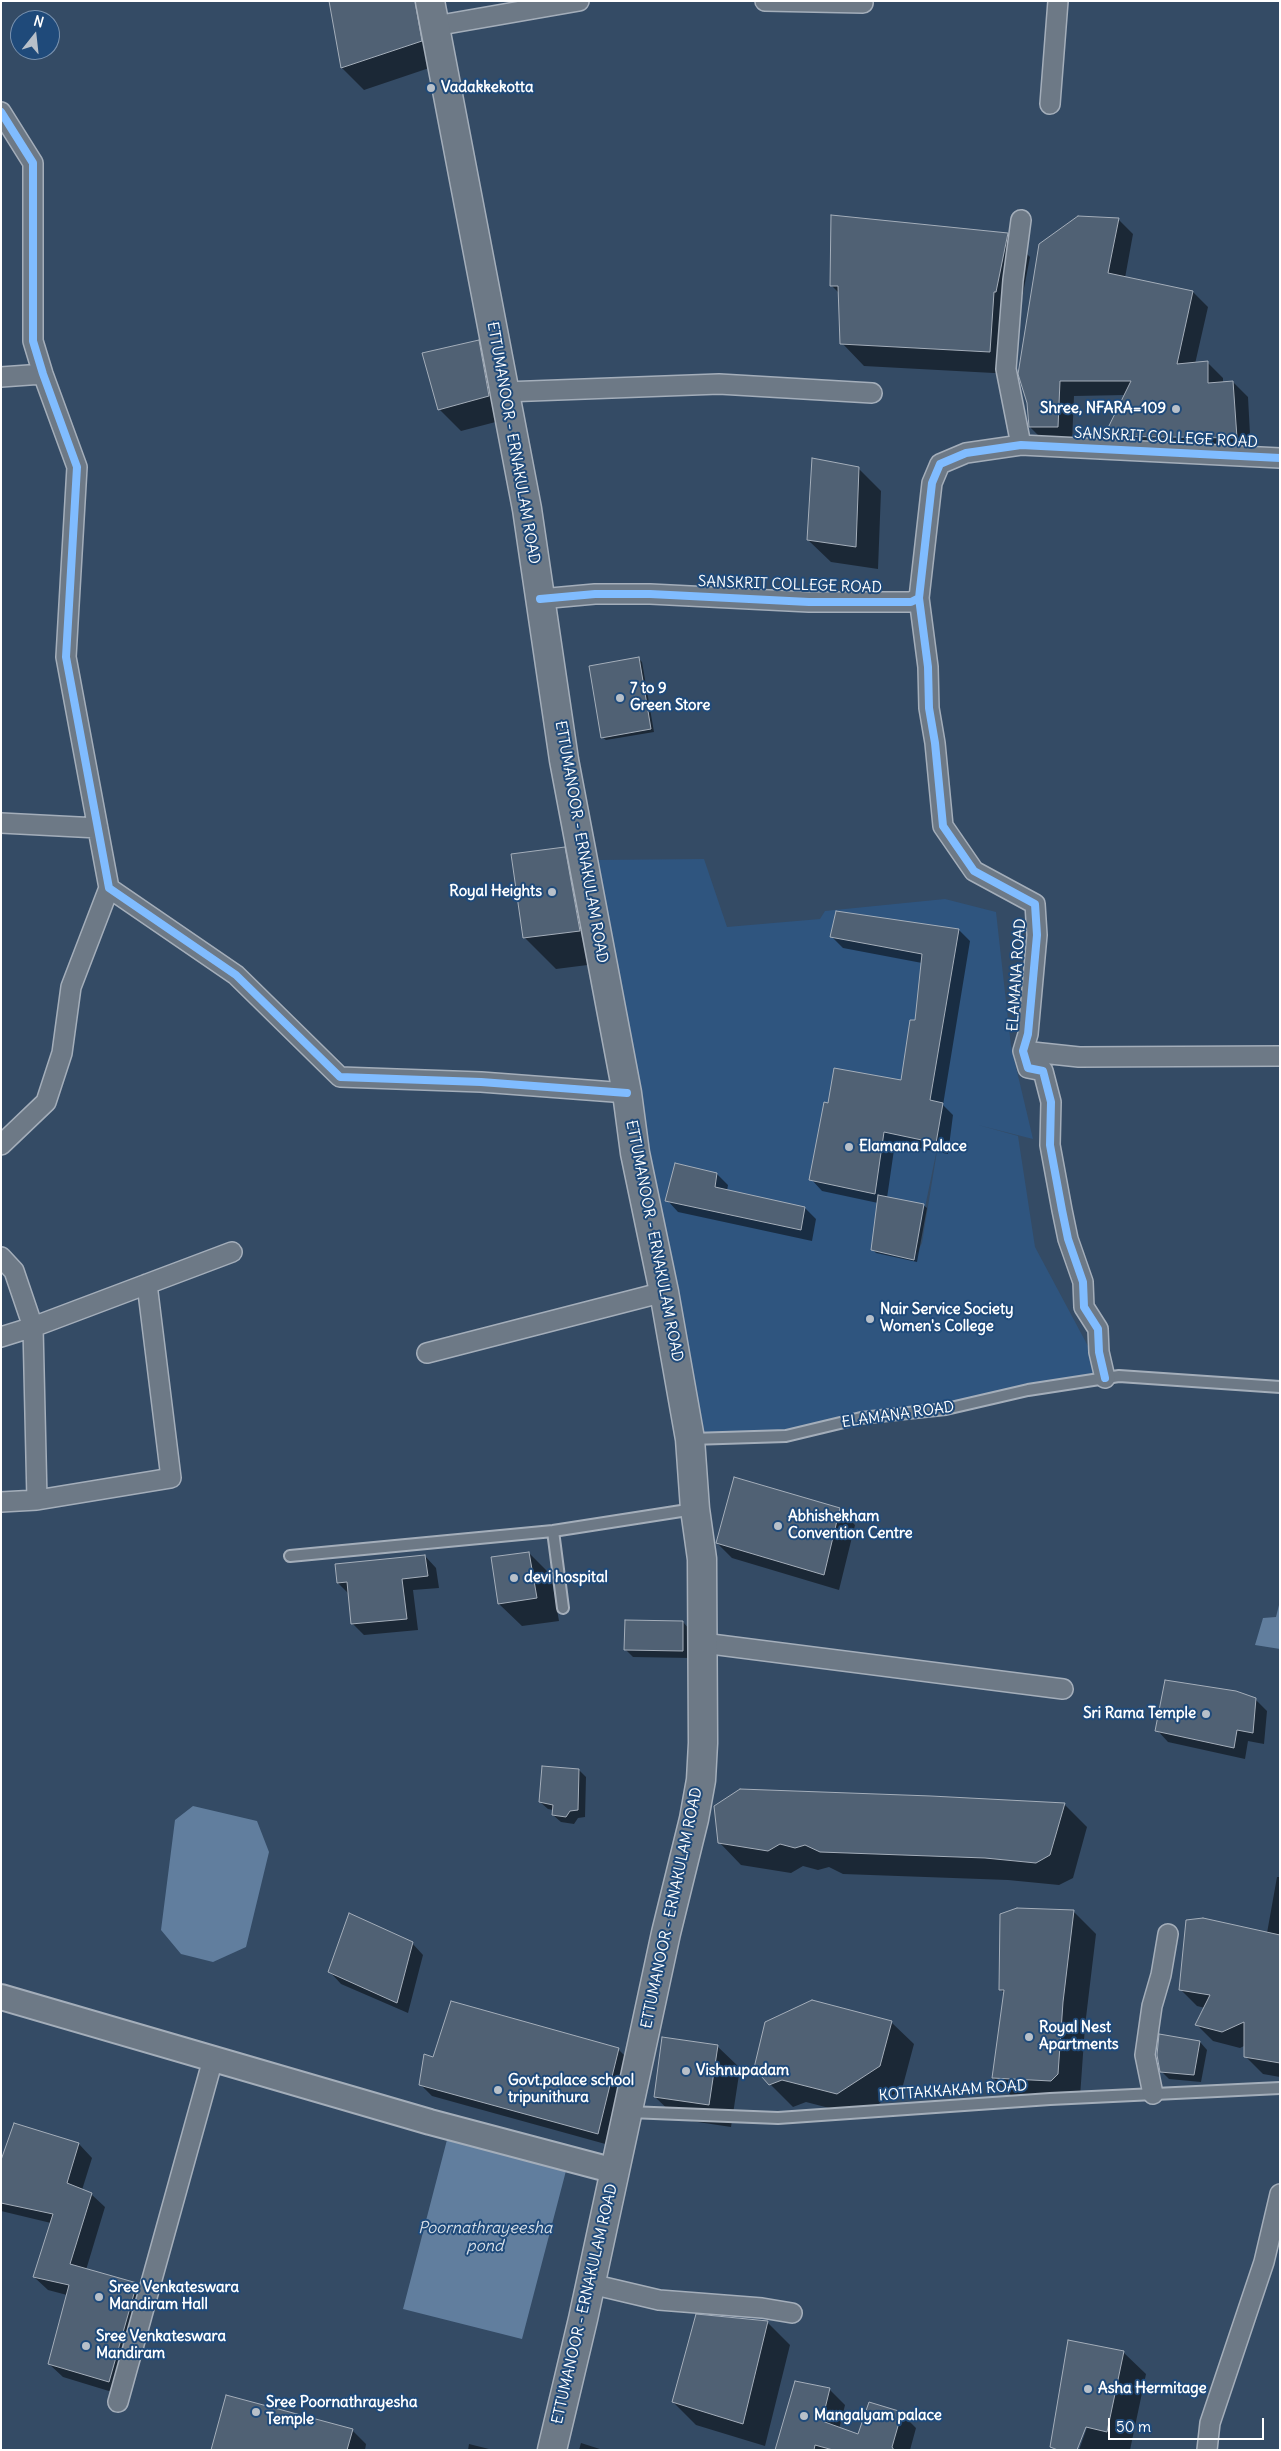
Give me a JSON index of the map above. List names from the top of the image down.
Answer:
{
  "streets": {
    "main road": ["ETTUMANOOR - ERNAKULAM ROAD"],
    "street": ["SANSKRIT COLLEGE ROAD", "ELAMANA ROAD"],
    "lane": ["KOTTAKKAKAM ROAD"]
  },
  "crossings": [
    ["SANSKRIT COLLEGE ROAD", "ETTUMANOOR - ERNAKULAM ROAD"],
    ["SANSKRIT COLLEGE ROAD", "ELAMANA ROAD"],
    ["ETTUMANOOR - ERNAKULAM ROAD", "ELAMANA ROAD"],
    ["ETTUMANOOR - ERNAKULAM ROAD", "KOTTAKKAKAM ROAD"]
  ],
  "water": ["Poornathrayeesha pond"],
  "places": [
    "Vadakkekotta",
    "Shree, NFARA=109",
    "7 to 9 Green Store",
    "Royal Heights",
    "Elamana Palace",
    "Nair Service Society Women's College",
    "Abhishekham Convention Centre",
    "devi hospital",
    "Sri Rama Temple",
    "Royal Nest Apartments",
    "Vishnupadam",
    "Govt.palace school tripunithura",
    "Sree Venkateswara Mandiram Hall",
    "Sree Venkateswara Mandiram",
    "Asha Hermitage",
    "Sree Poornathrayesha Temple",
    "Mangalyam palace"
  ],
  "scale_bar": "50 m",
  "north": "top"
}
